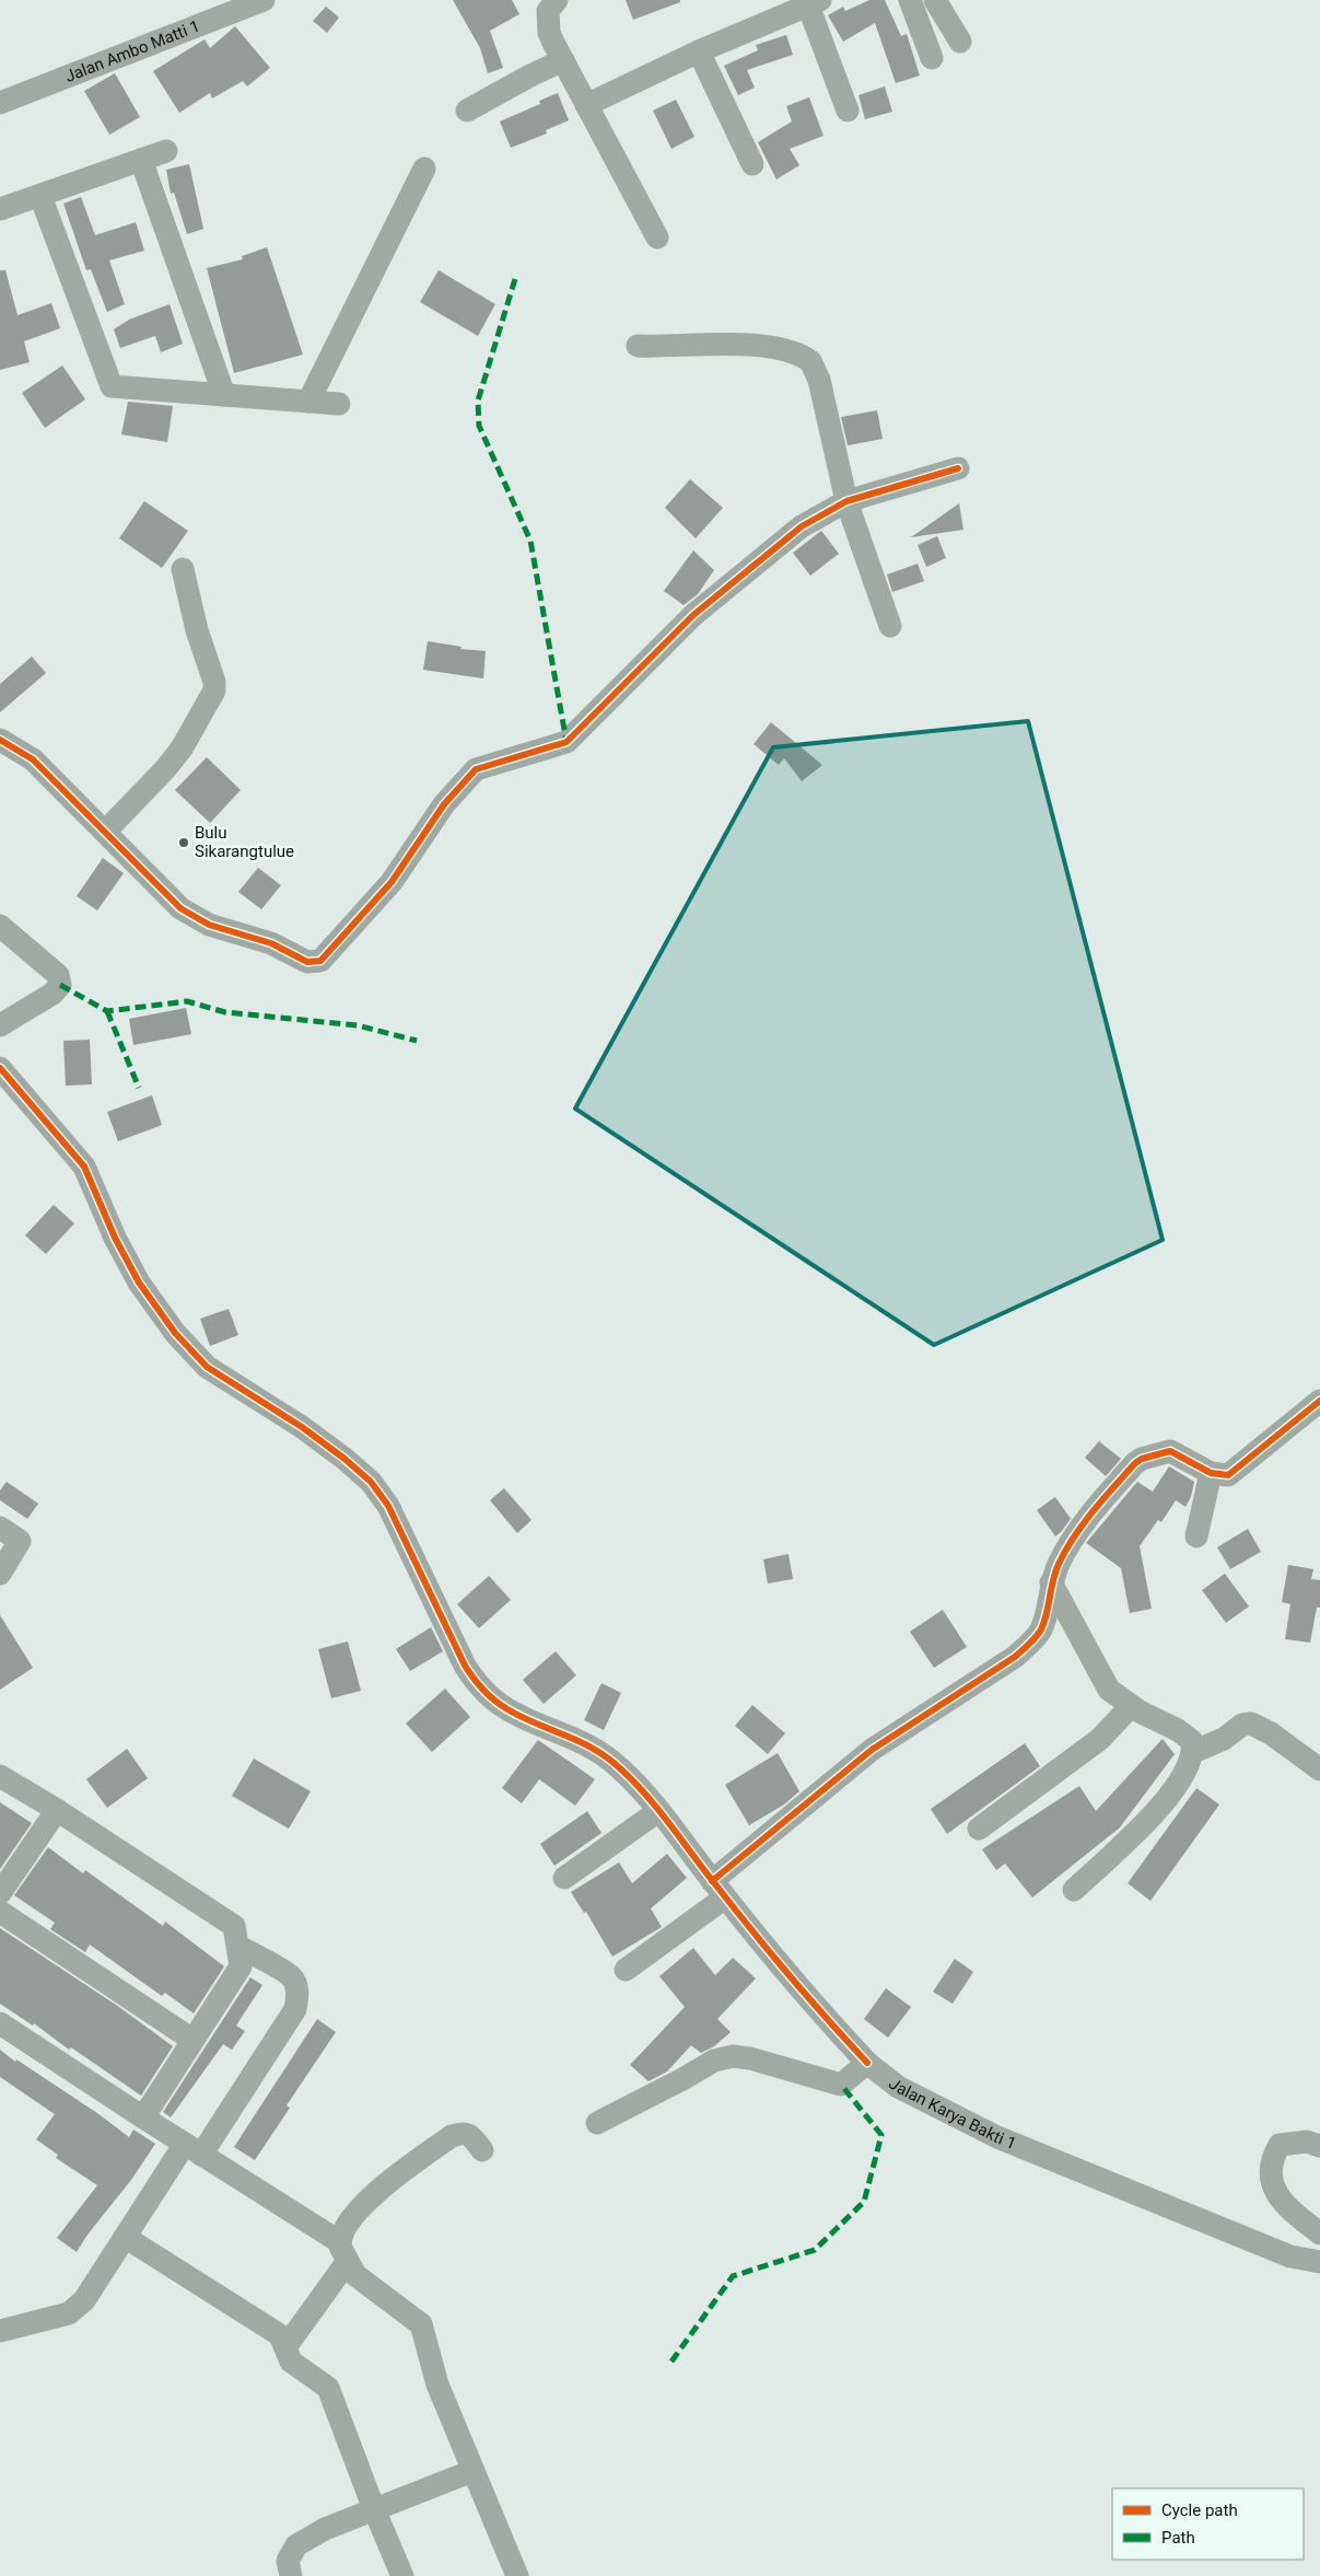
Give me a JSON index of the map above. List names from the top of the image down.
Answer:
{
  "streets": {
    "street": ["Jalan Ambo Matti 1", "Jalan Karya Bakti 1"]
  },
  "places": ["Bulu Sikarangtulue"],
  "legend": ["Cycle path", "Path"]
}
